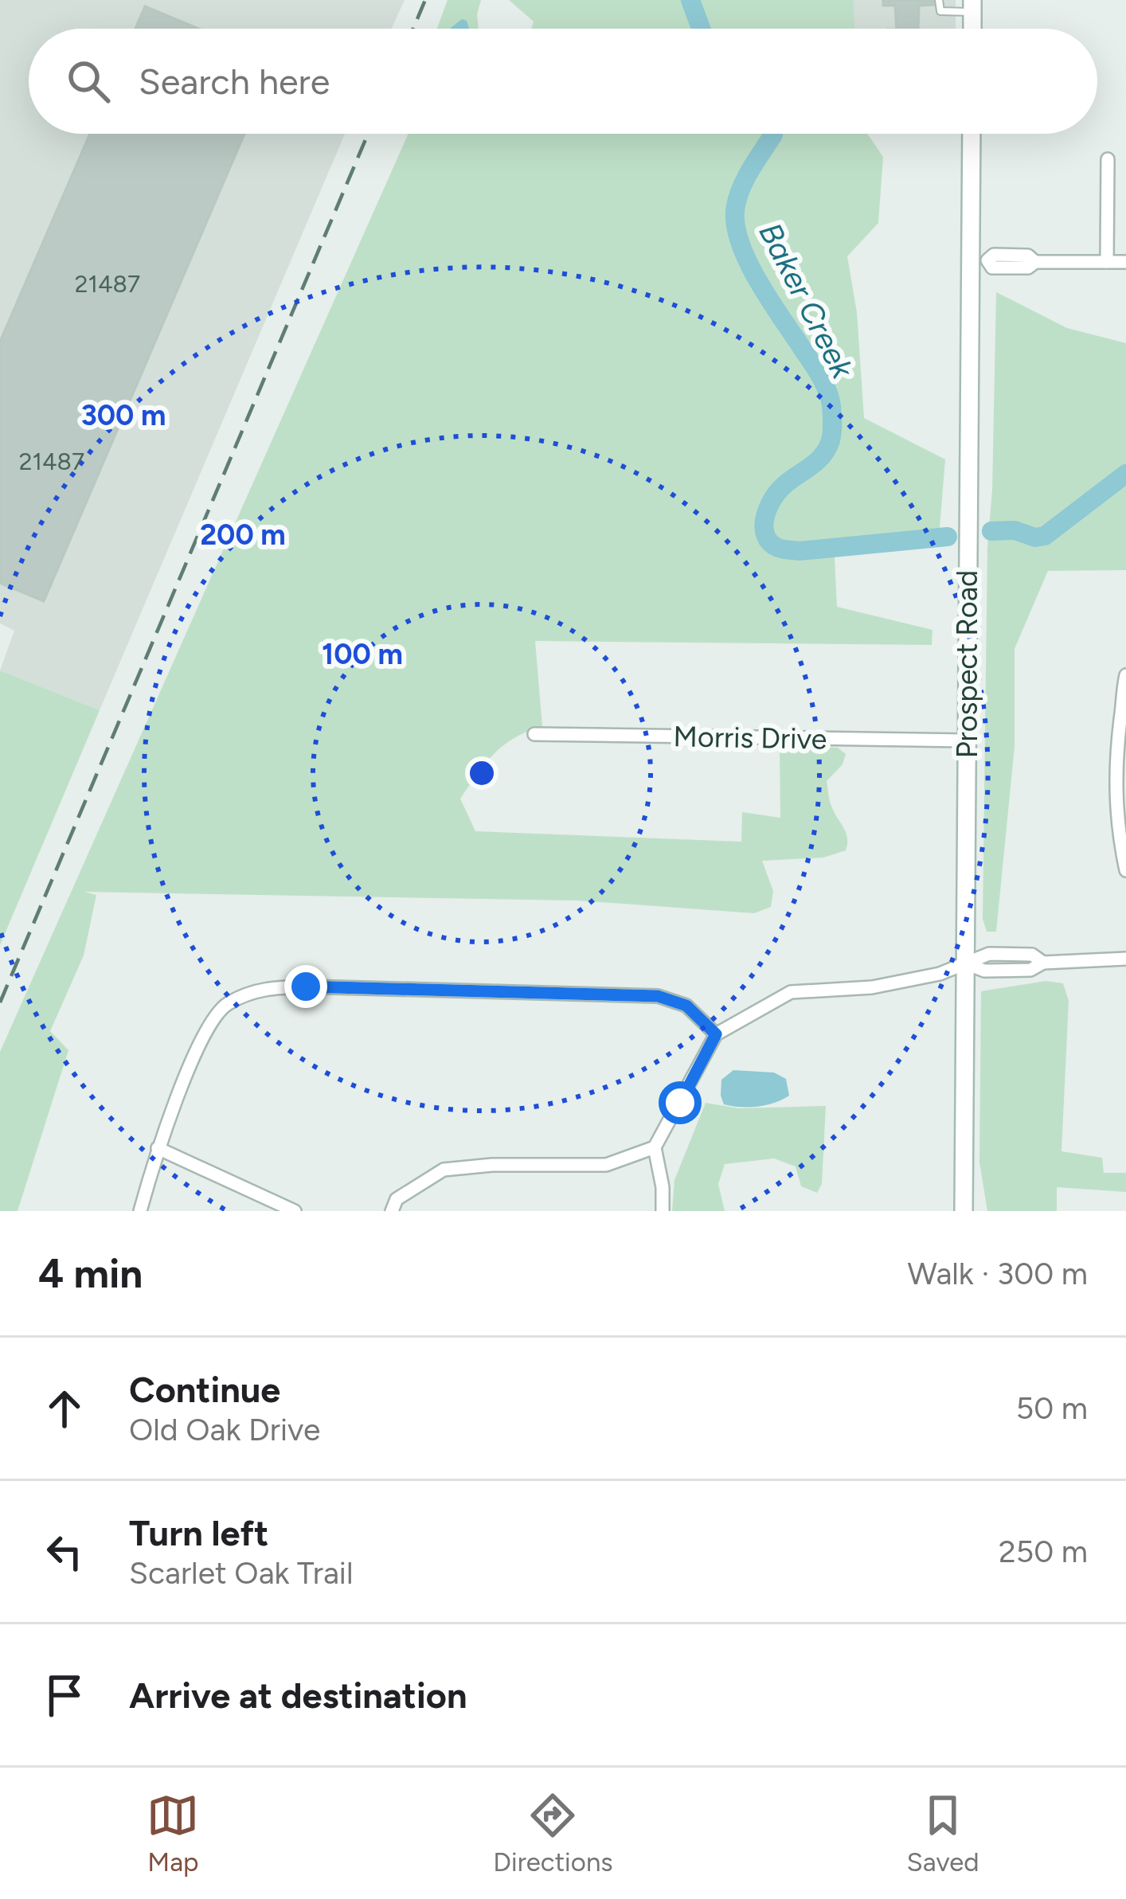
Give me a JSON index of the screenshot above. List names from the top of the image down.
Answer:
{
  "streets": {
    "street": ["Prospect Road", "Morris Drive"]
  },
  "crossings": [
    ["Prospect Road", "Morris Drive"]
  ],
  "water": ["Baker Creek"],
  "house_numbers": ["21487", "21487"],
  "page": {
    "search": "Search here",
    "heading": ["4 min", "Walk · 300 m"],
    "list": [
      ["Continue", "Old Oak Drive", "50 m"],
      ["Turn left", "Scarlet Oak Trail", "250 m"],
      "Arrive at destination"
    ],
    "nav": ["Map", "Directions", "Saved"]
  },
  "rings": ["300 m", "200 m", "100 m"]
}
